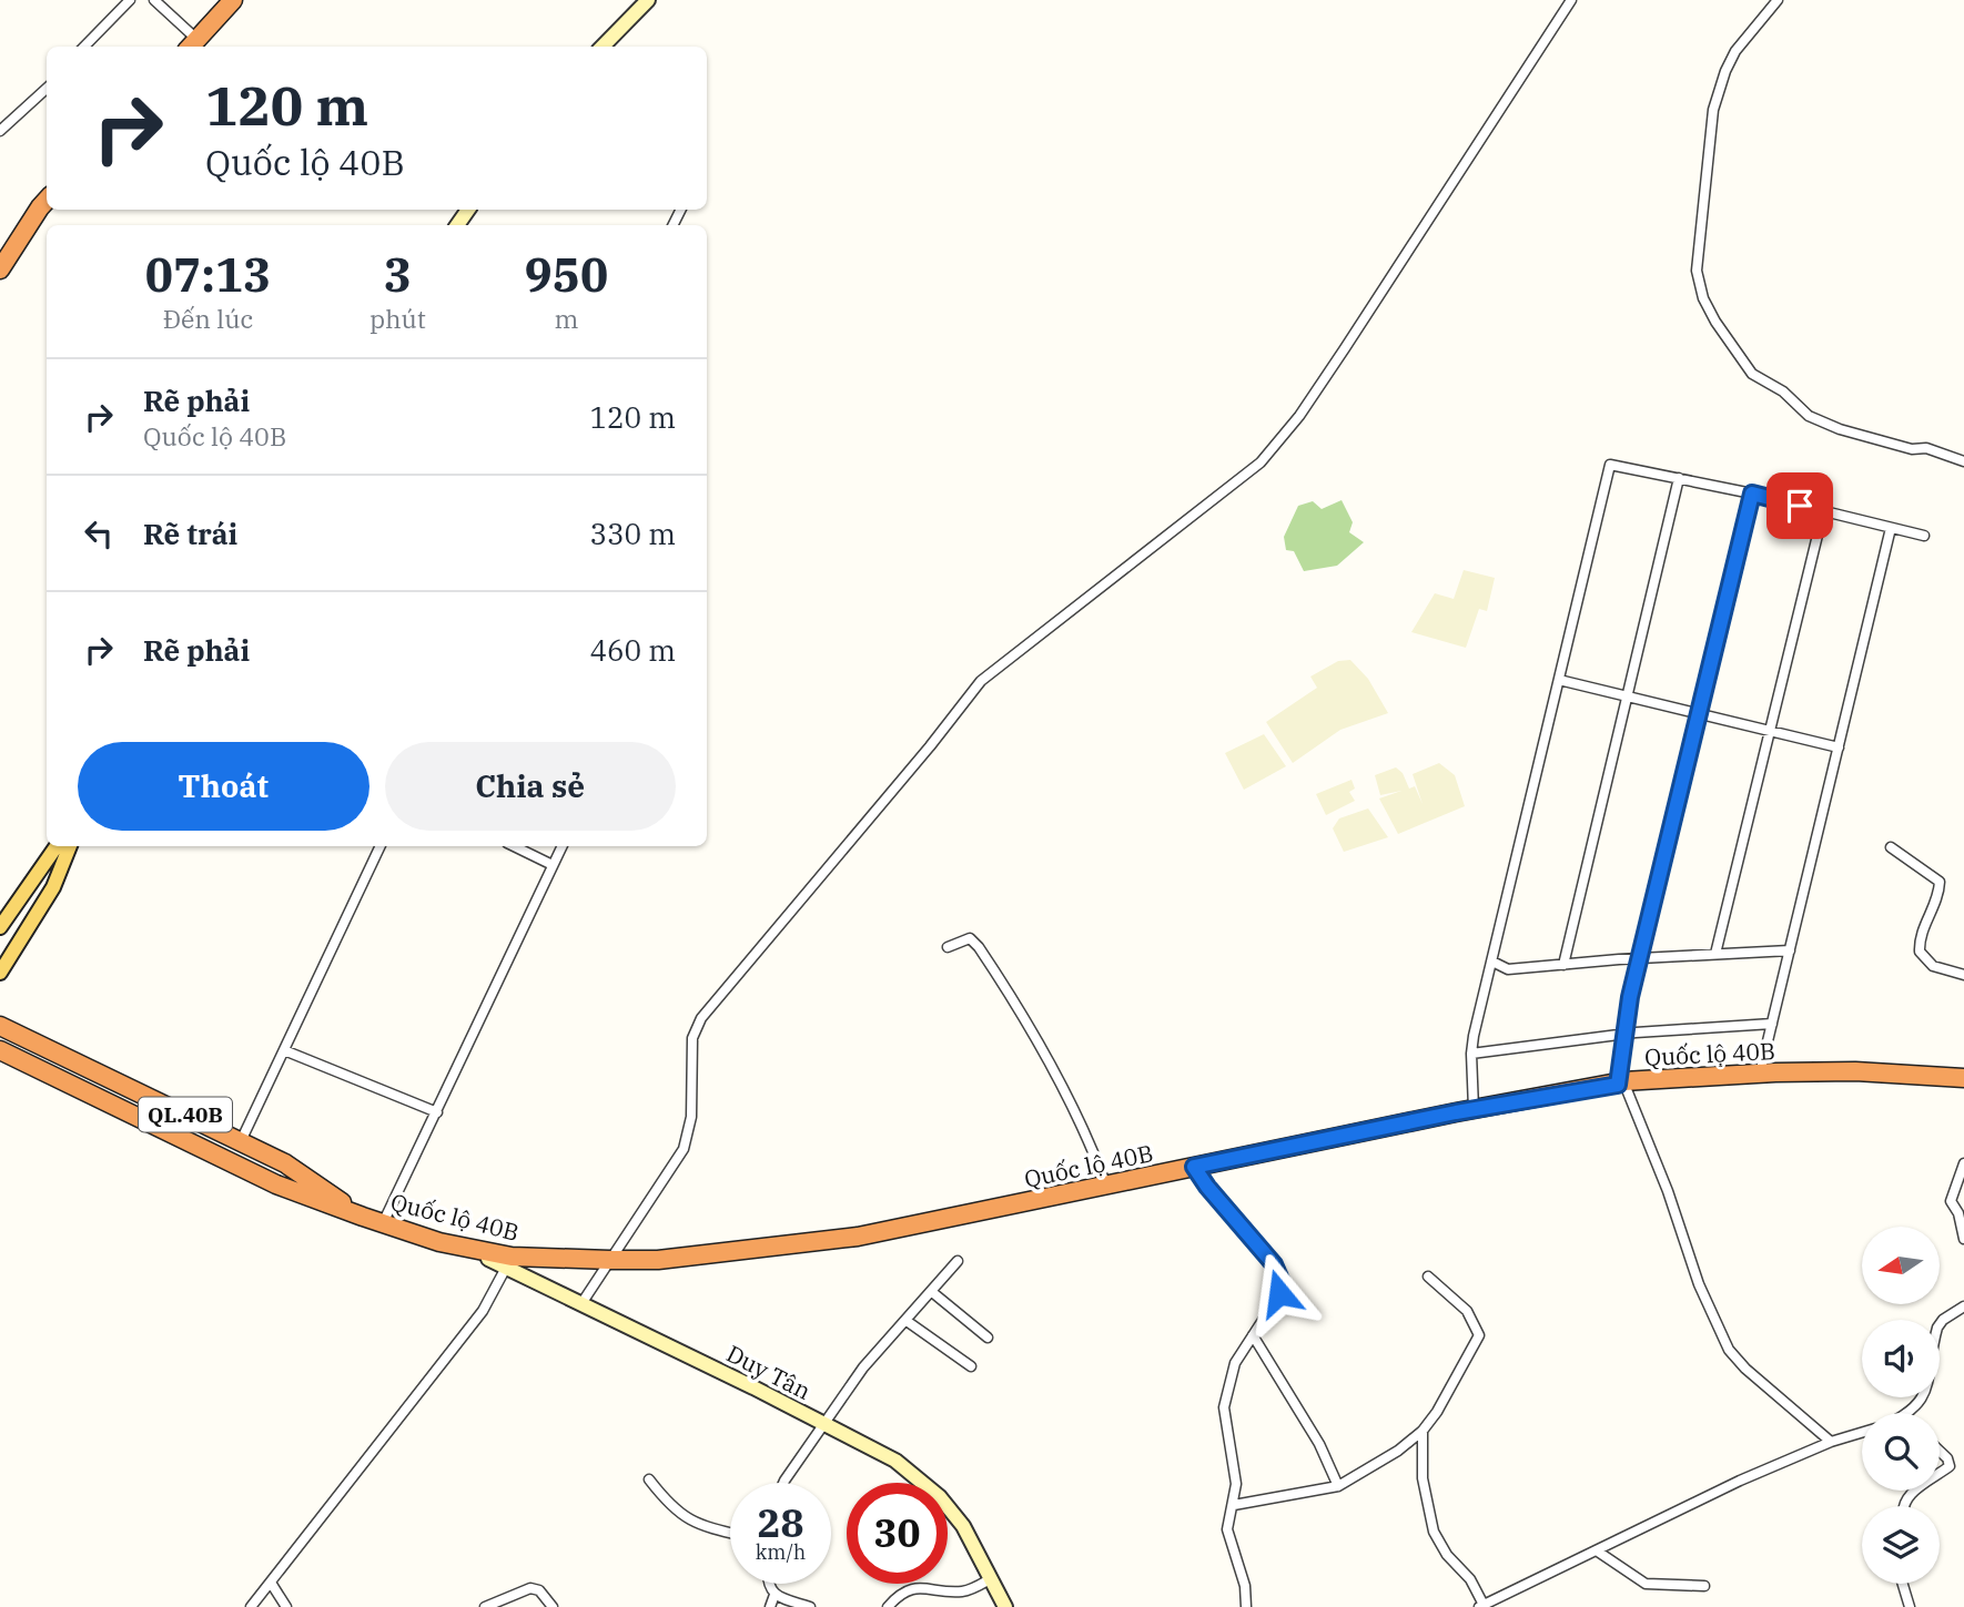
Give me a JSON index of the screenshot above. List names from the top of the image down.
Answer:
{
  "streets": {
    "highway": ["Quốc lộ 40B", "QL.40B"],
    "street": ["Duy Tân"]
  },
  "crossings": [
    ["Quốc lộ 40B", "Duy Tân"]
  ],
  "north": "left",
  "page": {
    "turn": ["120 m", "Quốc lộ 40B"],
    "eta": [
      "07:13",
      "Đến lúc",
      "3",
      "phút",
      "950",
      "m"
    ],
    "list": [
      {
        "name": "Rẽ phải",
        "note": "Quốc lộ 40B",
        "value": "120 m"
      },
      {
        "name": "Rẽ trái",
        "value": "330 m"
      },
      {
        "name": "Rẽ phải",
        "value": "460 m"
      }
    ],
    "buttons": ["Thoát", "Chia sẻ"],
    "speed": "28 km/h",
    "limit": "30"
  }
}
